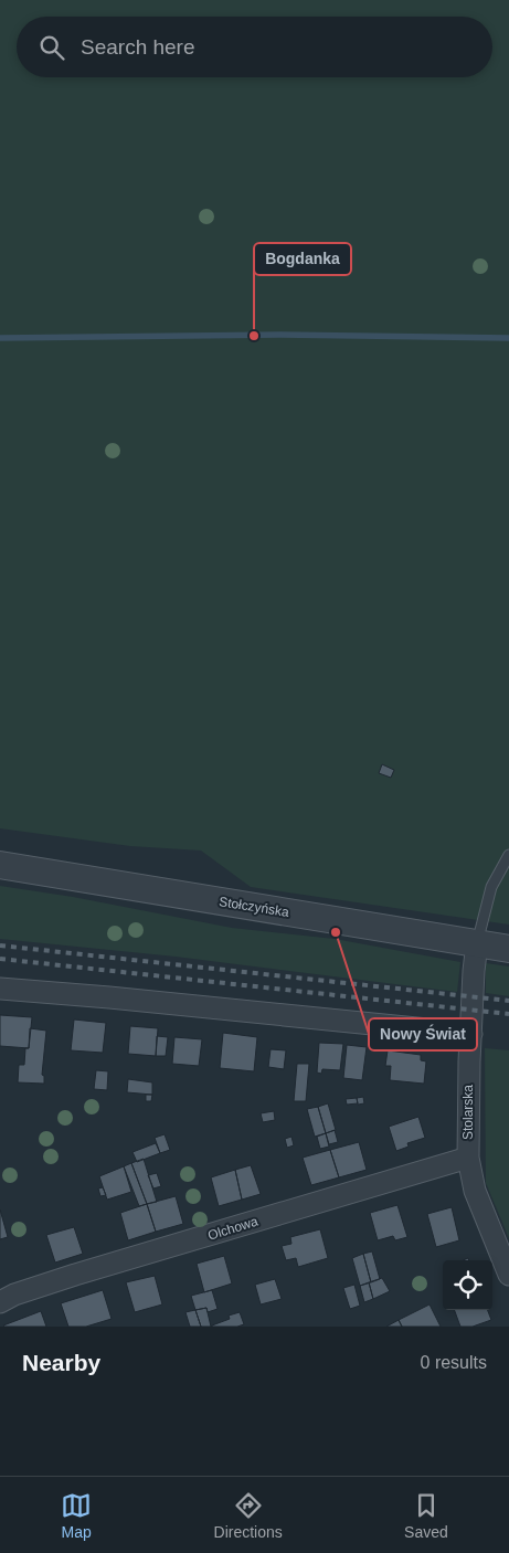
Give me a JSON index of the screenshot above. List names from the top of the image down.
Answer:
{
  "streets": {
    "street": ["Stołczyńska", "Stolarska", "Olchowa"]
  },
  "crossings": [
    ["Stołczyńska", "Stolarska"],
    ["Stolarska", "Olchowa"]
  ],
  "places": ["Bogdanka", "Nowy Świat"],
  "page": {
    "search": "Search here",
    "heading": ["Nearby", "0 results"],
    "nav": ["Map", "Directions", "Saved"]
  }
}
